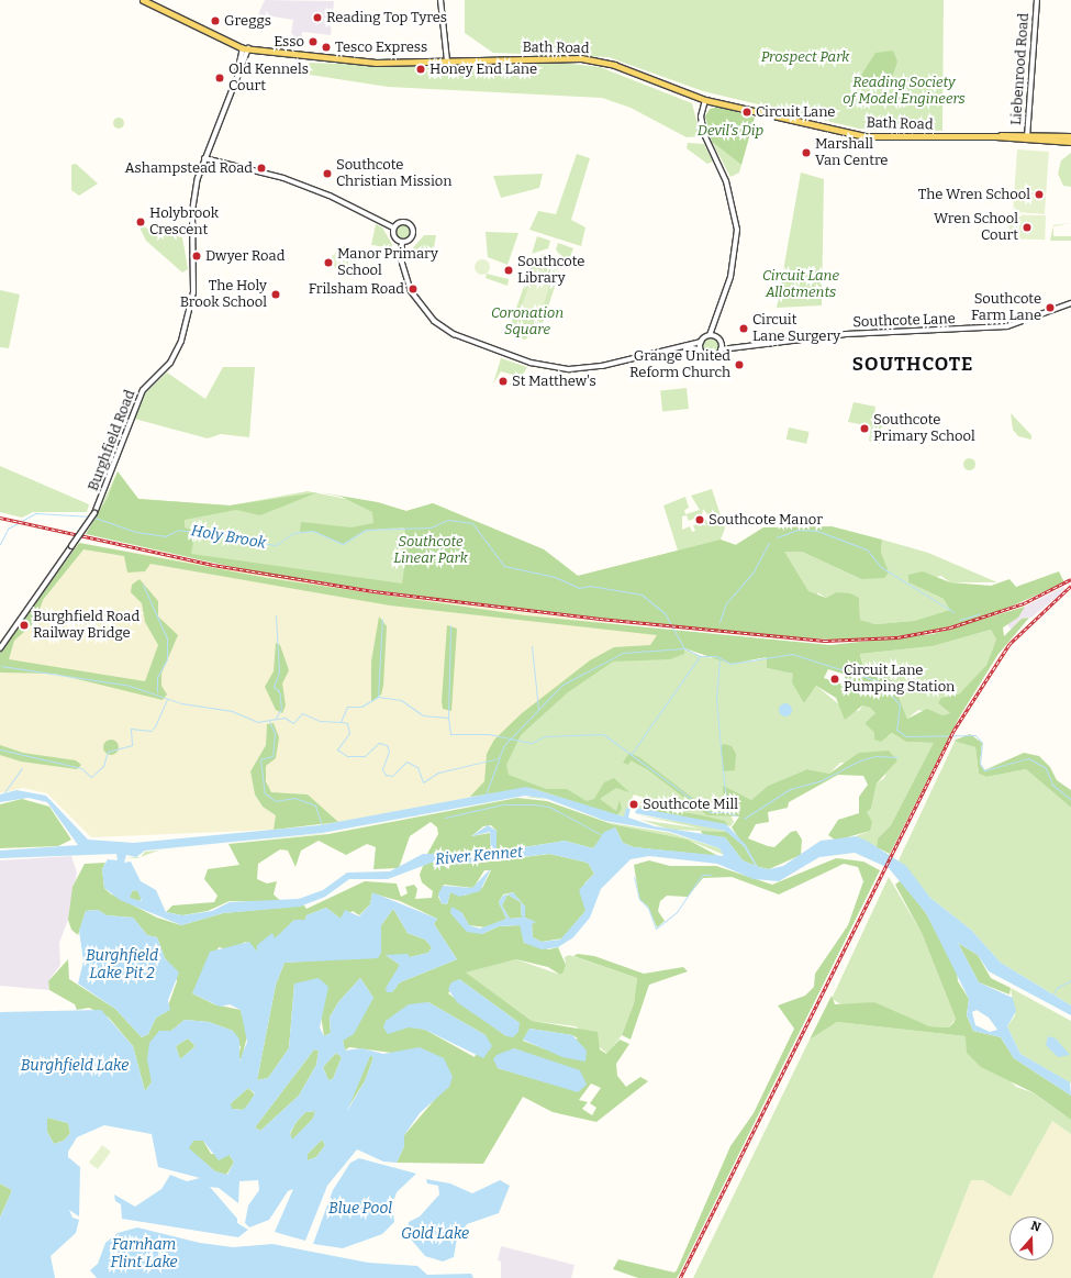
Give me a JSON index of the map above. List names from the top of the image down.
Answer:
{
  "streets": {
    "main road": ["Bath Road"],
    "street": ["Liebenrood Road", "Southcote Lane", "Burghfield Road"]
  },
  "crossings": [
    ["Bath Road", "Liebenrood Road"],
    ["Bath Road", "Burghfield Road"]
  ],
  "districts": ["SOUTHCOTE"],
  "water": [
    "Holy Brook",
    "River Kennet",
    "Burghfield Lake Pit 2",
    "Burghfield Lake",
    "Blue Pool",
    "Gold Lake",
    "Farnham Flint Lake"
  ],
  "parks": [
    "Prospect Park",
    "Reading Society of Model Engineers",
    "Devil's Dip",
    "Circuit Lane Allotments",
    "Coronation Square",
    "Southcote Linear Park"
  ],
  "places": [
    "Reading Top Tyres",
    "Greggs",
    "Esso",
    "Tesco Express",
    "Honey End Lane",
    "Old Kennels Court",
    "Circuit Lane",
    "Marshall Van Centre",
    "Ashampstead Road",
    "Southcote Christian Mission",
    "The Wren School",
    "Holybrook Crescent",
    "Wren School Court",
    "Dwyer Road",
    "Manor Primary School",
    "Southcote Library",
    "Frilsham Road",
    "The Holy Brook School",
    "Southcote Farm Lane",
    "Circuit Lane Surgery",
    "Grange United Reform Church",
    "St Matthew's",
    "Southcote Primary School",
    "Southcote Manor",
    "Burghfield Road Railway Bridge",
    "Circuit Lane Pumping Station",
    "Southcote Mill"
  ],
  "north": "top"
}
